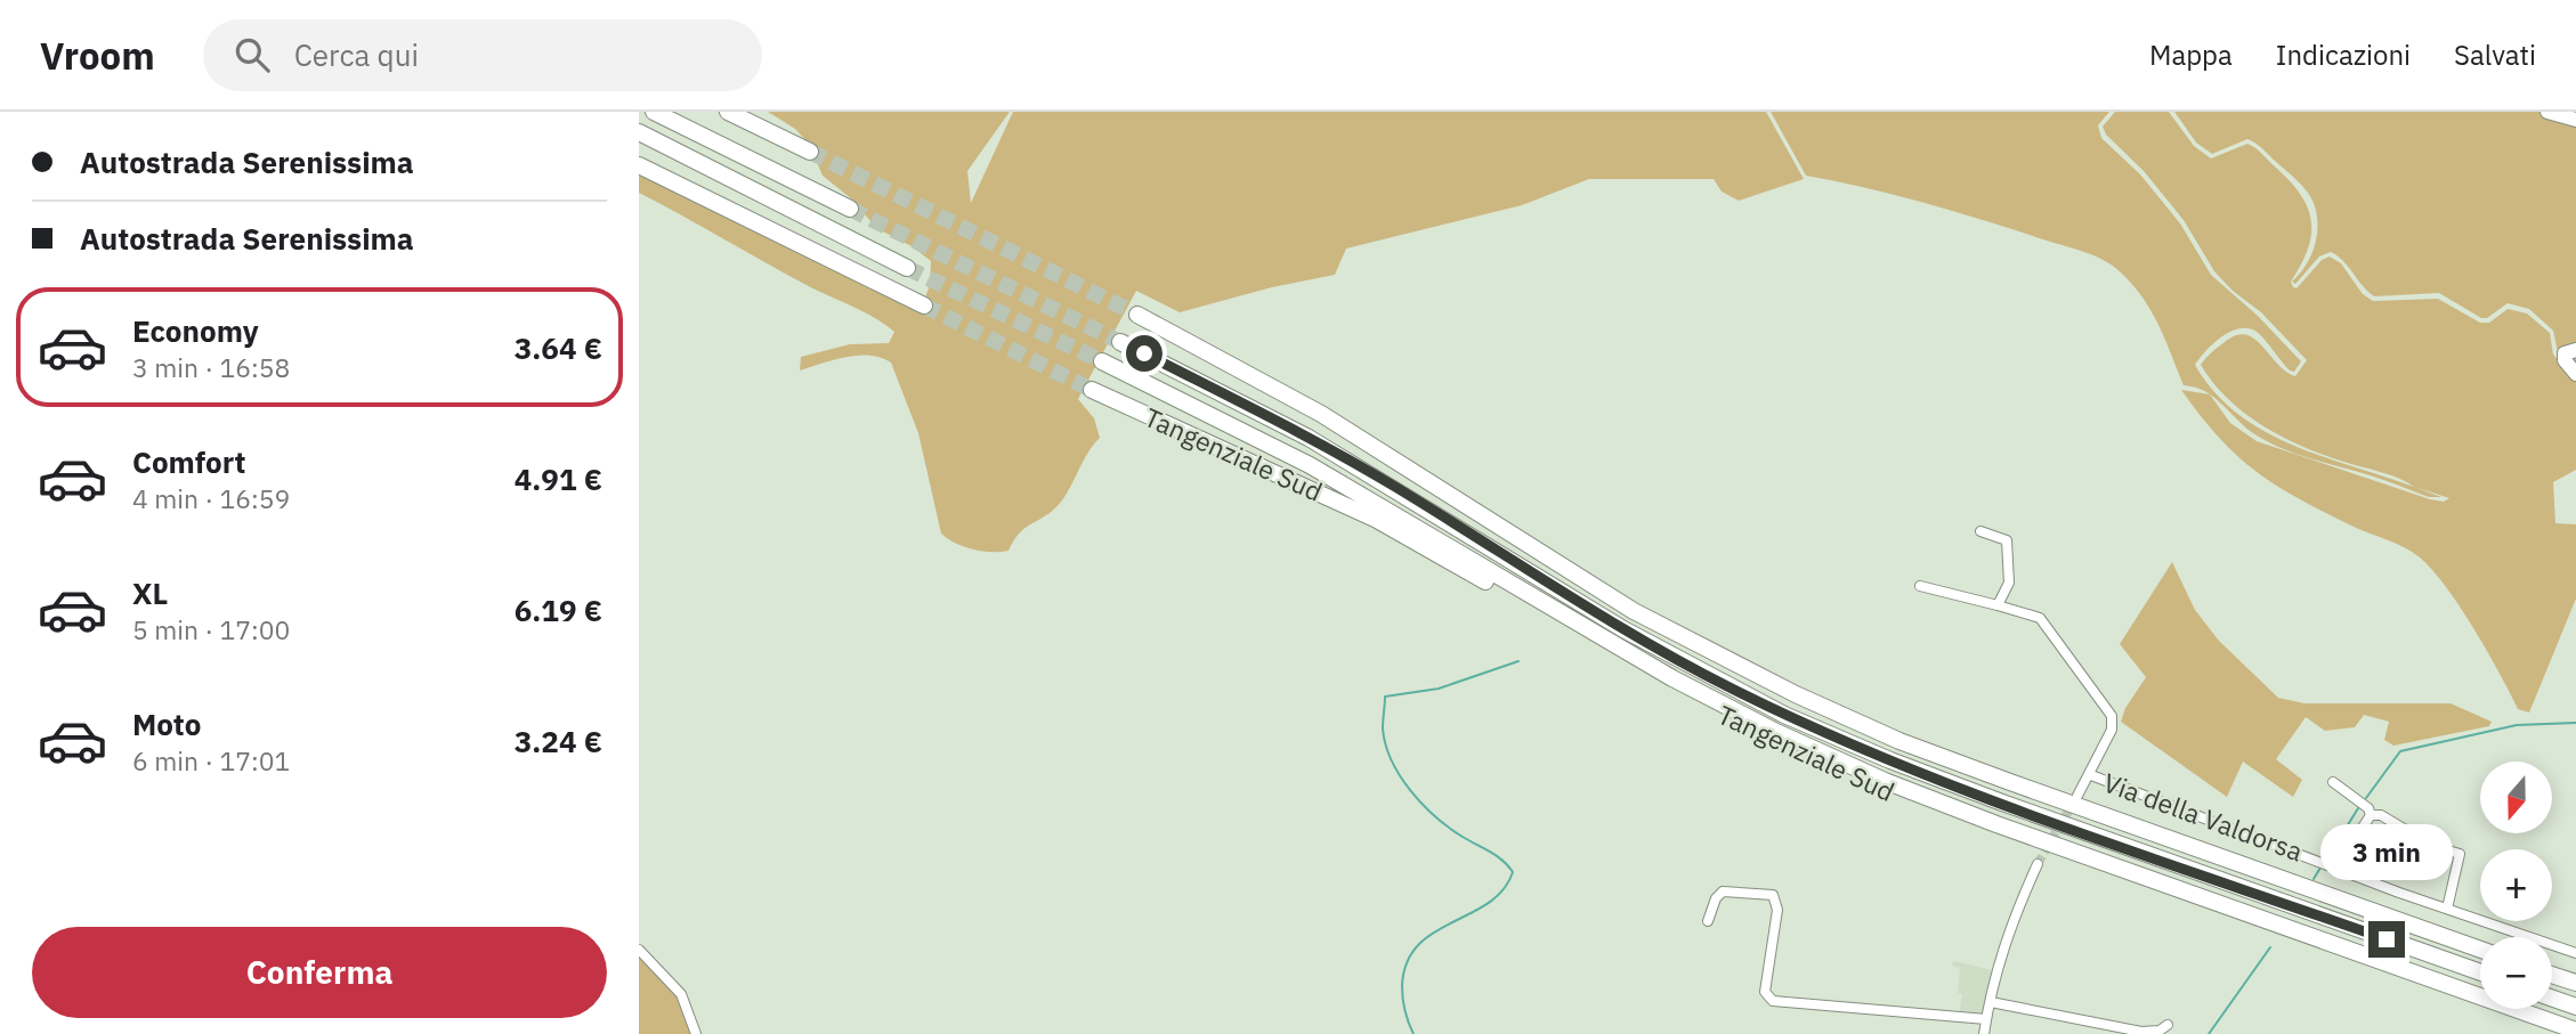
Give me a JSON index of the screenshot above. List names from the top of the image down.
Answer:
{
  "streets": {
    "highway": ["Tangenziale Sud"],
    "street": ["Via della Valdorsa"]
  },
  "north": "bottom",
  "page": {
    "header": "Vroom",
    "search": "Cerca qui",
    "nav": ["Mappa", "Indicazioni", "Salvati"],
    "banner": ["Autostrada Serenissima", "Autostrada Serenissima"],
    "list": [
      {
        "name": "Economy",
        "note": "3 min · 16:58",
        "value": "3.64 €"
      },
      {
        "name": "Comfort",
        "note": "4 min · 16:59",
        "value": "4.91 €"
      },
      {
        "name": "XL",
        "note": "5 min · 17:00",
        "value": "6.19 €"
      },
      {
        "name": "Moto",
        "note": "6 min · 17:01",
        "value": "3.24 €"
      }
    ],
    "map_buttons": ["+", "−"],
    "bubble": "3 min",
    "buttons": "Conferma"
  }
}
